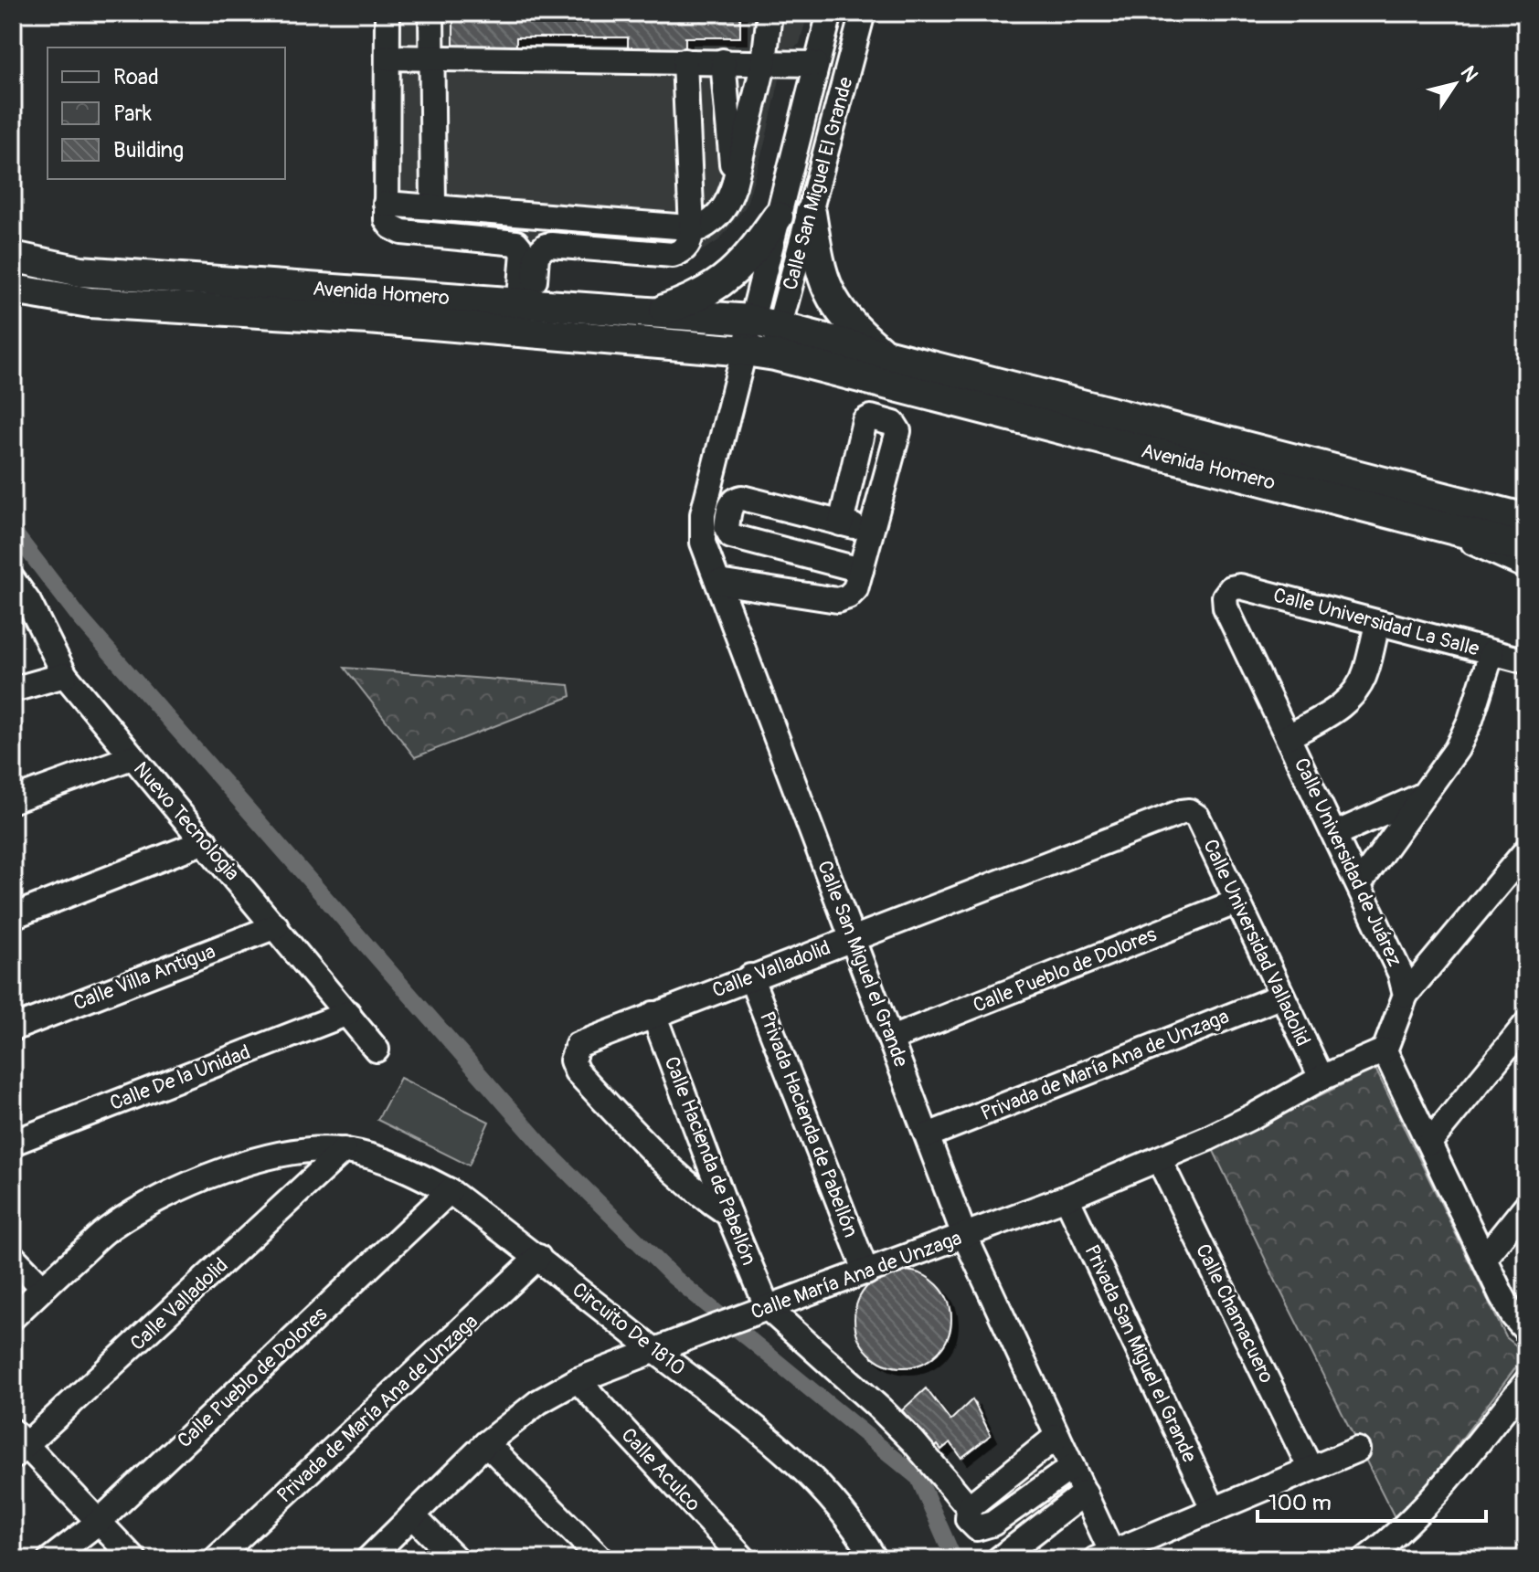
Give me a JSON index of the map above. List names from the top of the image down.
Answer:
{
  "streets": {
    "main road": ["Avenida Homero"],
    "street": [
      "Calle San Miguel El Grande",
      "Calle Universidad La Salle",
      "Nuevo Tecnologia",
      "Calle Universidad de Juárez",
      "Calle Universidad Valladolid",
      "Calle San Miguel el Grande",
      "Calle Valladolid",
      "Calle Pueblo de Dolores",
      "Calle Villa Antigua",
      "Privada de María Ana de Unzaga",
      "Calle De la Unidad",
      "Privada Hacienda de Pabellón",
      "Calle Hacienda de Pabellón",
      "Calle María Ana de Unzaga",
      "Calle Chamacuero",
      "Circuito De 1810",
      "Privada San Miguel el Grande",
      "Calle Aculco"
    ]
  },
  "crossings": [
    ["Calle San Miguel El Grande", "Avenida Homero"],
    ["Calle San Miguel El Grande", "Calle San Miguel el Grande"],
    ["Avenida Homero", "Calle San Miguel el Grande"],
    ["Calle Universidad La Salle", "Calle Universidad de Juárez"],
    ["Nuevo Tecnologia", "Calle Villa Antigua"],
    ["Nuevo Tecnologia", "Calle De la Unidad"],
    ["Calle Universidad Valladolid", "Calle Valladolid"],
    ["Calle Universidad Valladolid", "Calle Pueblo de Dolores"],
    ["Calle Universidad Valladolid", "Privada de María Ana de Unzaga"],
    ["Calle Universidad Valladolid", "Calle María Ana de Unzaga"],
    ["Calle San Miguel el Grande", "Calle Valladolid"],
    ["Calle San Miguel el Grande", "Calle Pueblo de Dolores"],
    ["Calle San Miguel el Grande", "Privada de María Ana de Unzaga"],
    ["Calle San Miguel el Grande", "Calle María Ana de Unzaga"],
    ["Calle Valladolid", "Privada Hacienda de Pabellón"],
    ["Calle Valladolid", "Calle Hacienda de Pabellón"],
    ["Calle Valladolid", "Circuito De 1810"],
    ["Calle Pueblo de Dolores", "Circuito De 1810"],
    ["Privada de María Ana de Unzaga", "Circuito De 1810"],
    ["Privada Hacienda de Pabellón", "Calle María Ana de Unzaga"],
    ["Calle Hacienda de Pabellón", "Calle María Ana de Unzaga"],
    ["Calle María Ana de Unzaga", "Calle Chamacuero"],
    ["Calle María Ana de Unzaga", "Circuito De 1810"],
    ["Calle María Ana de Unzaga", "Privada San Miguel el Grande"],
    ["Calle María Ana de Unzaga", "Calle Aculco"]
  ],
  "legend": ["Road", "Park", "Building"],
  "scale_bar": "100 m",
  "north": "top right"
}
